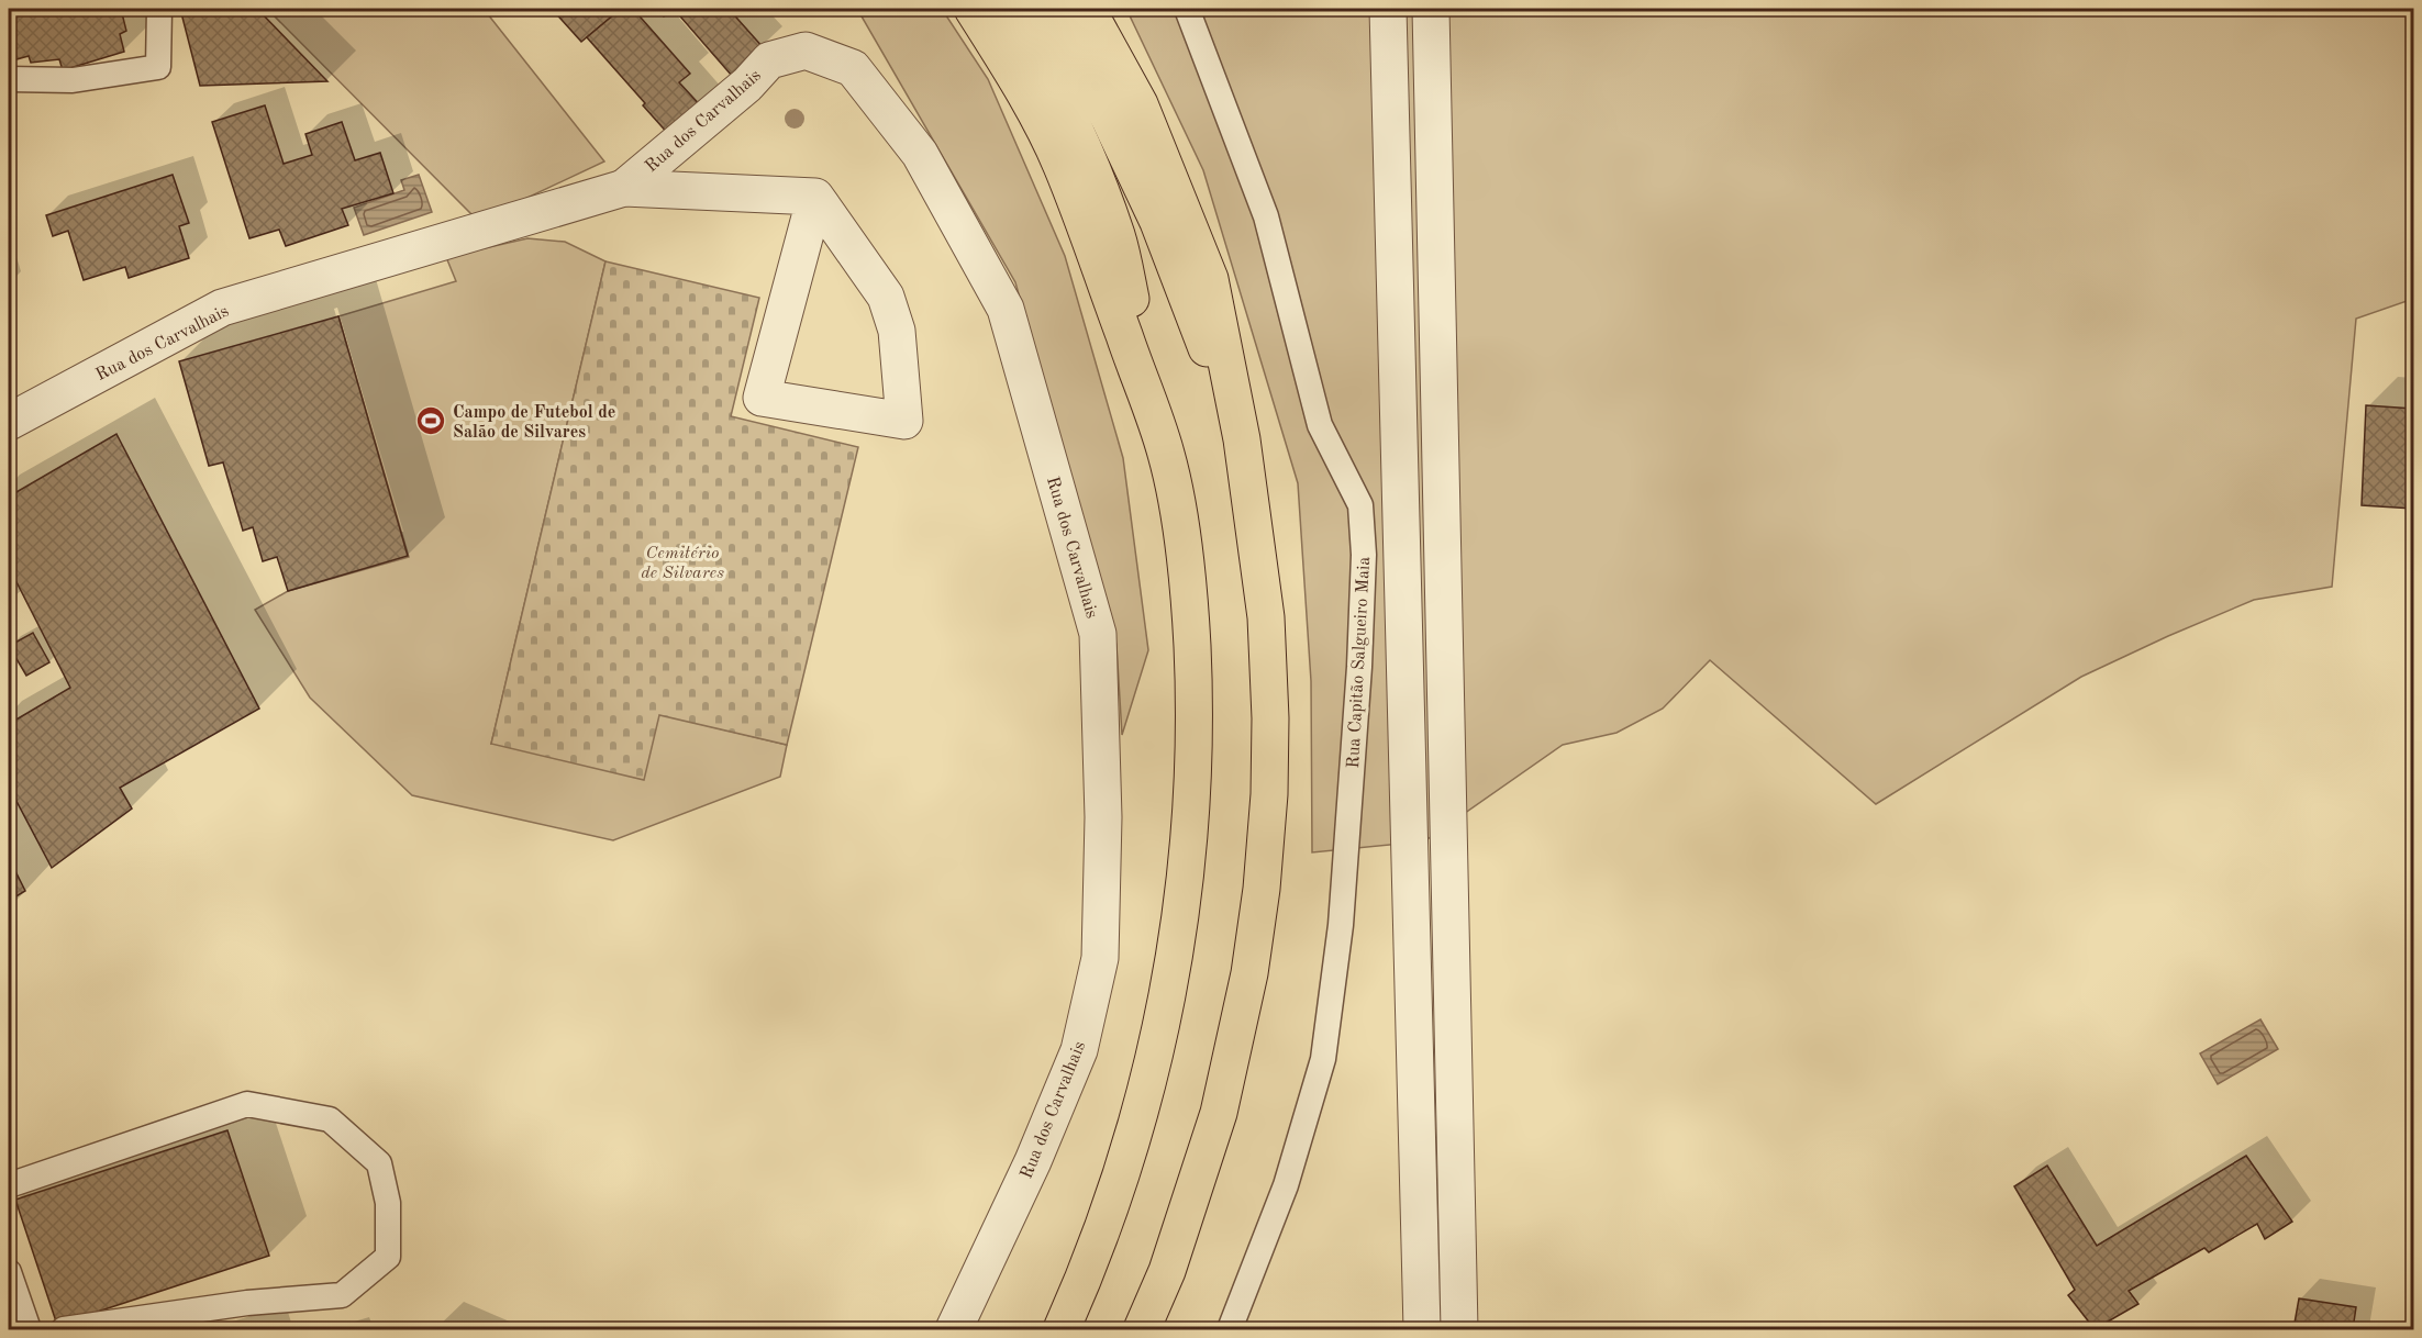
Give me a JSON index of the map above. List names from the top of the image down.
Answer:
{
  "streets": {
    "street": ["Rua dos Carvalhais"],
    "lane": ["Rua Capitão Salgueiro Maia"]
  },
  "parks": ["Cemitério de Silvares"],
  "places": {
    "sports": ["Campo de Futebol de Salão de Silvares"]
  }
}
